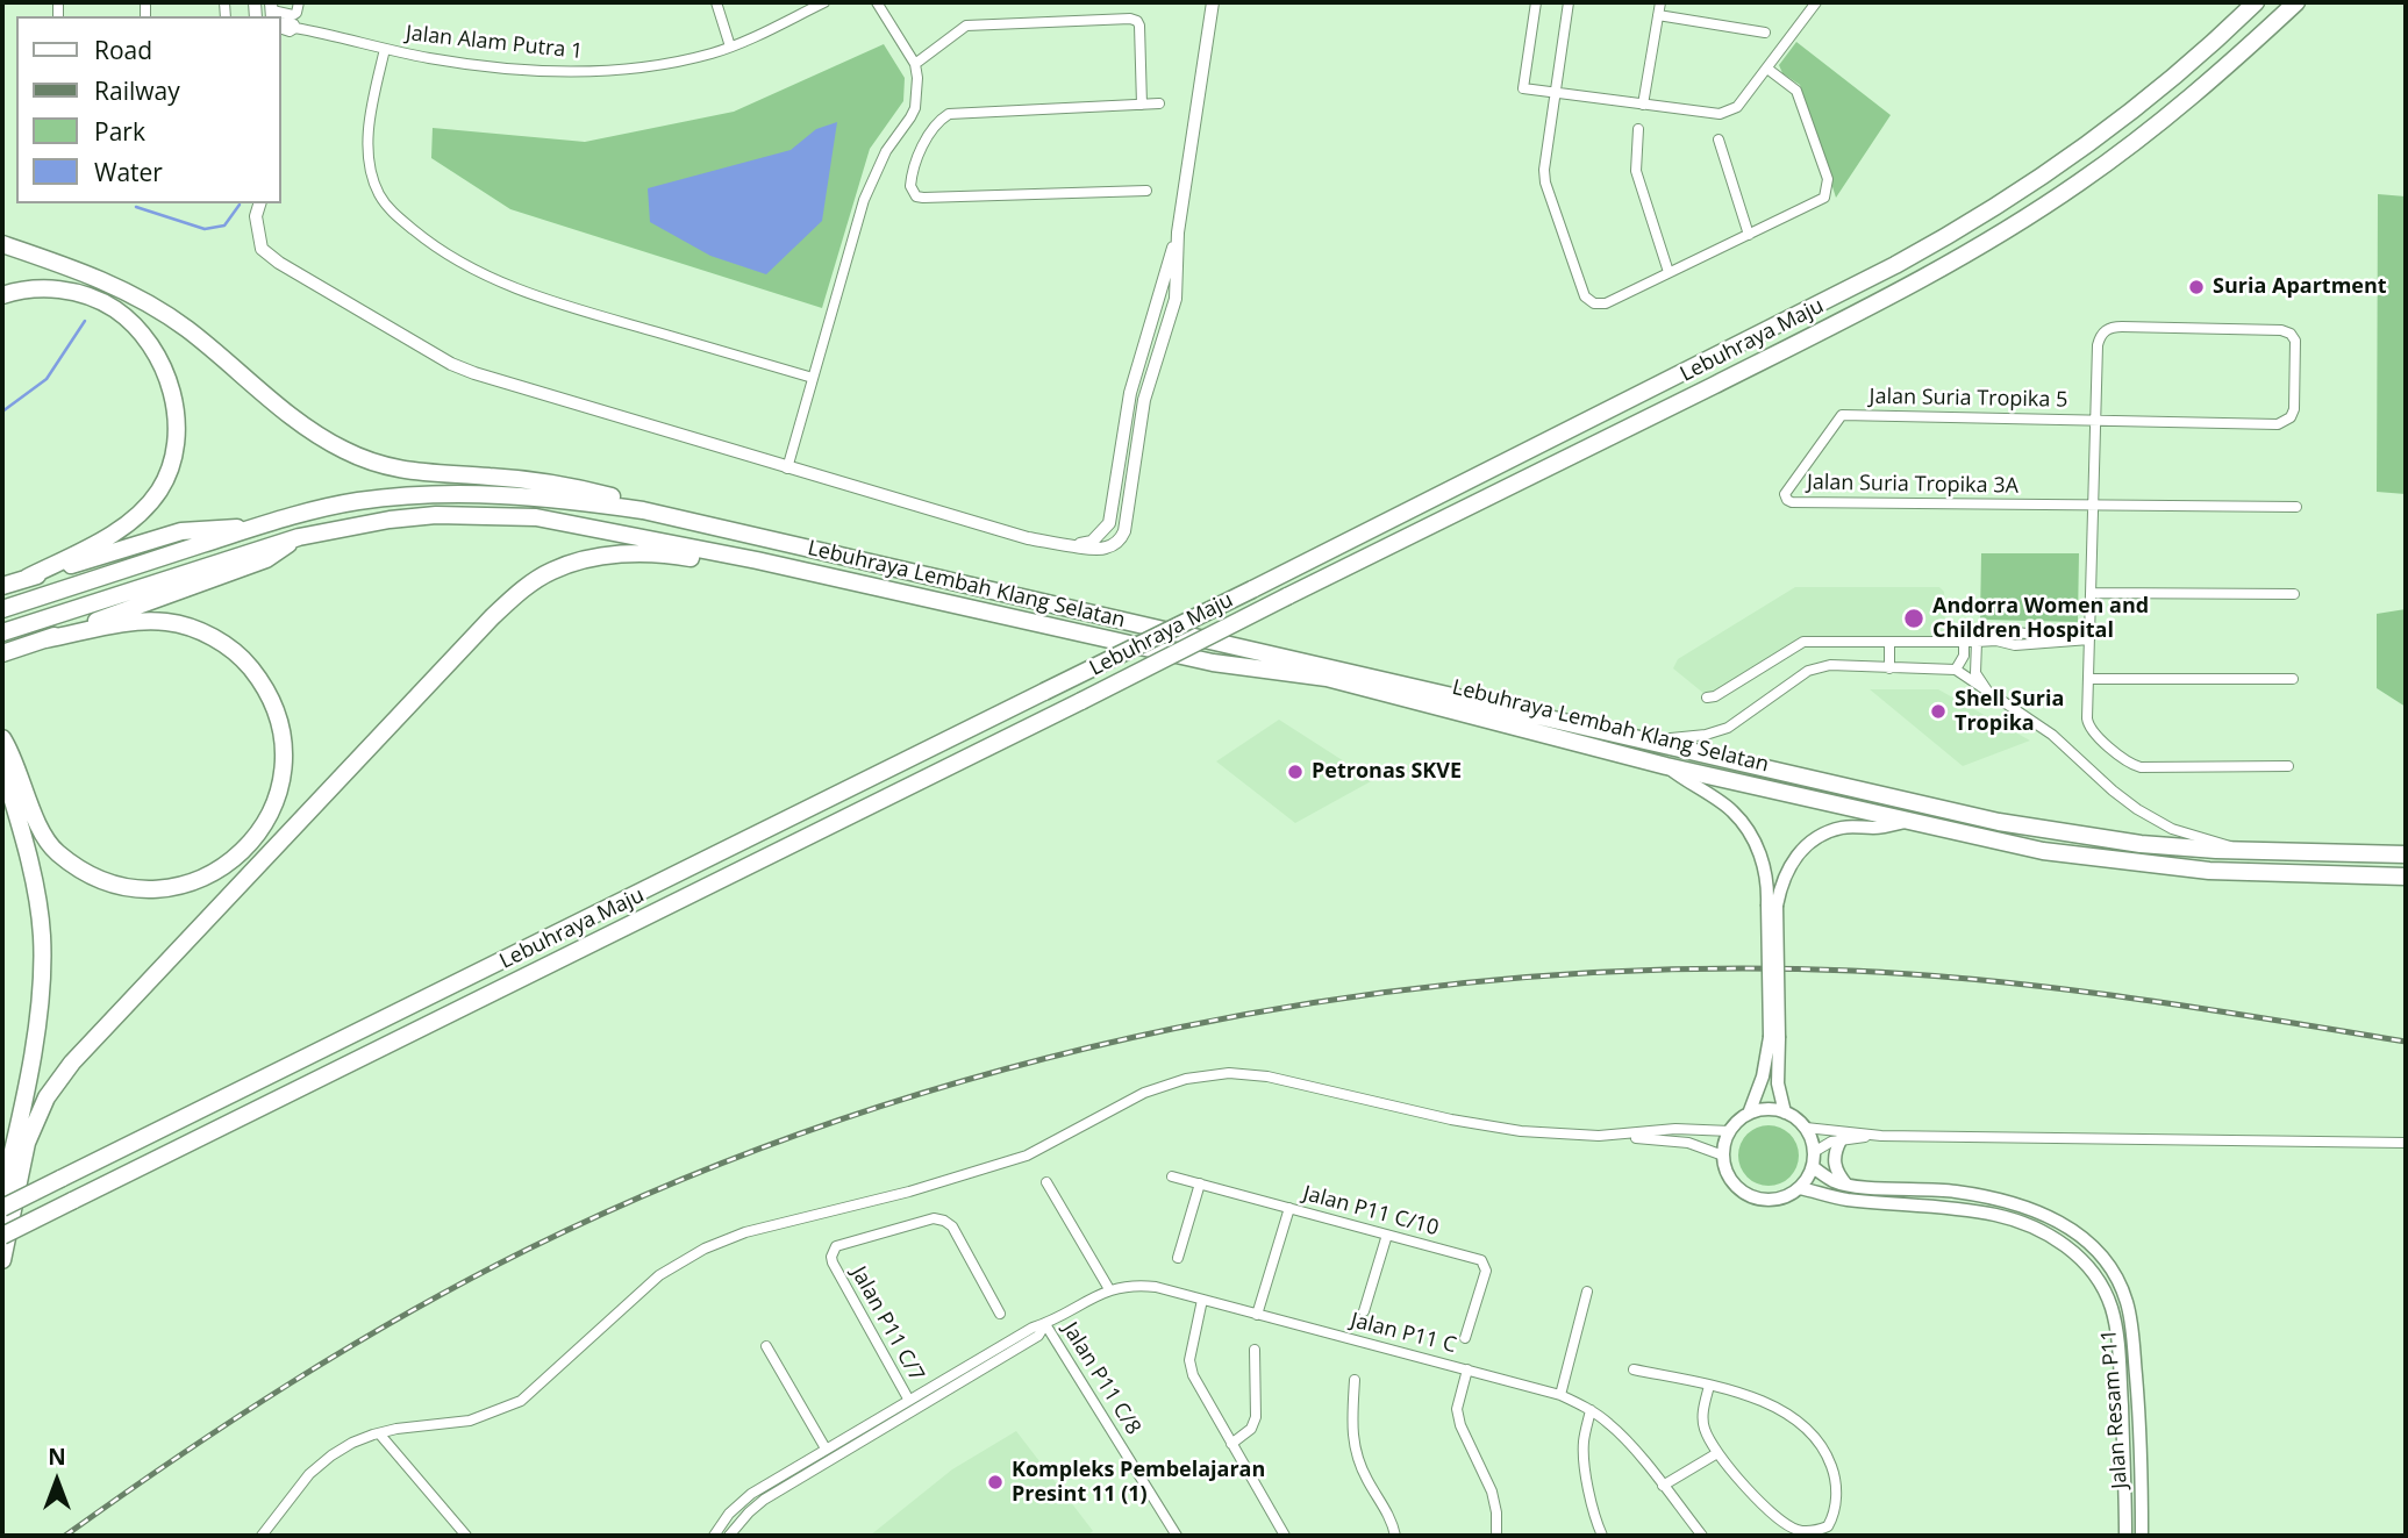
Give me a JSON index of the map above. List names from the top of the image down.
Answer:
{
  "streets": {
    "highway": ["Lebuhraya Maju", "Lebuhraya Lembah Klang Selatan"],
    "main road": ["Jalan Resam P11"],
    "street": [
      "Jalan Alam Putra 1",
      "Jalan Suria Tropika 5",
      "Jalan Suria Tropika 3A",
      "Jalan P11 C/10",
      "Jalan P11 C/7",
      "Jalan P11 C",
      "Jalan P11 C/8"
    ]
  },
  "crossings": [
    ["Jalan Suria Tropika 5", "Jalan Suria Tropika 3A"],
    ["Jalan P11 C/7", "Jalan P11 C"],
    ["Jalan P11 C", "Jalan P11 C/8"]
  ],
  "places": [
    "Suria Apartment",
    "Andorra Women and Children Hospital",
    "Shell Suria Tropika",
    "Petronas SKVE",
    "Kompleks Pembelajaran Presint 11 (1)"
  ],
  "legend": [
    "Road",
    "Railway",
    "Park",
    "Water"
  ],
  "north": "top"
}
